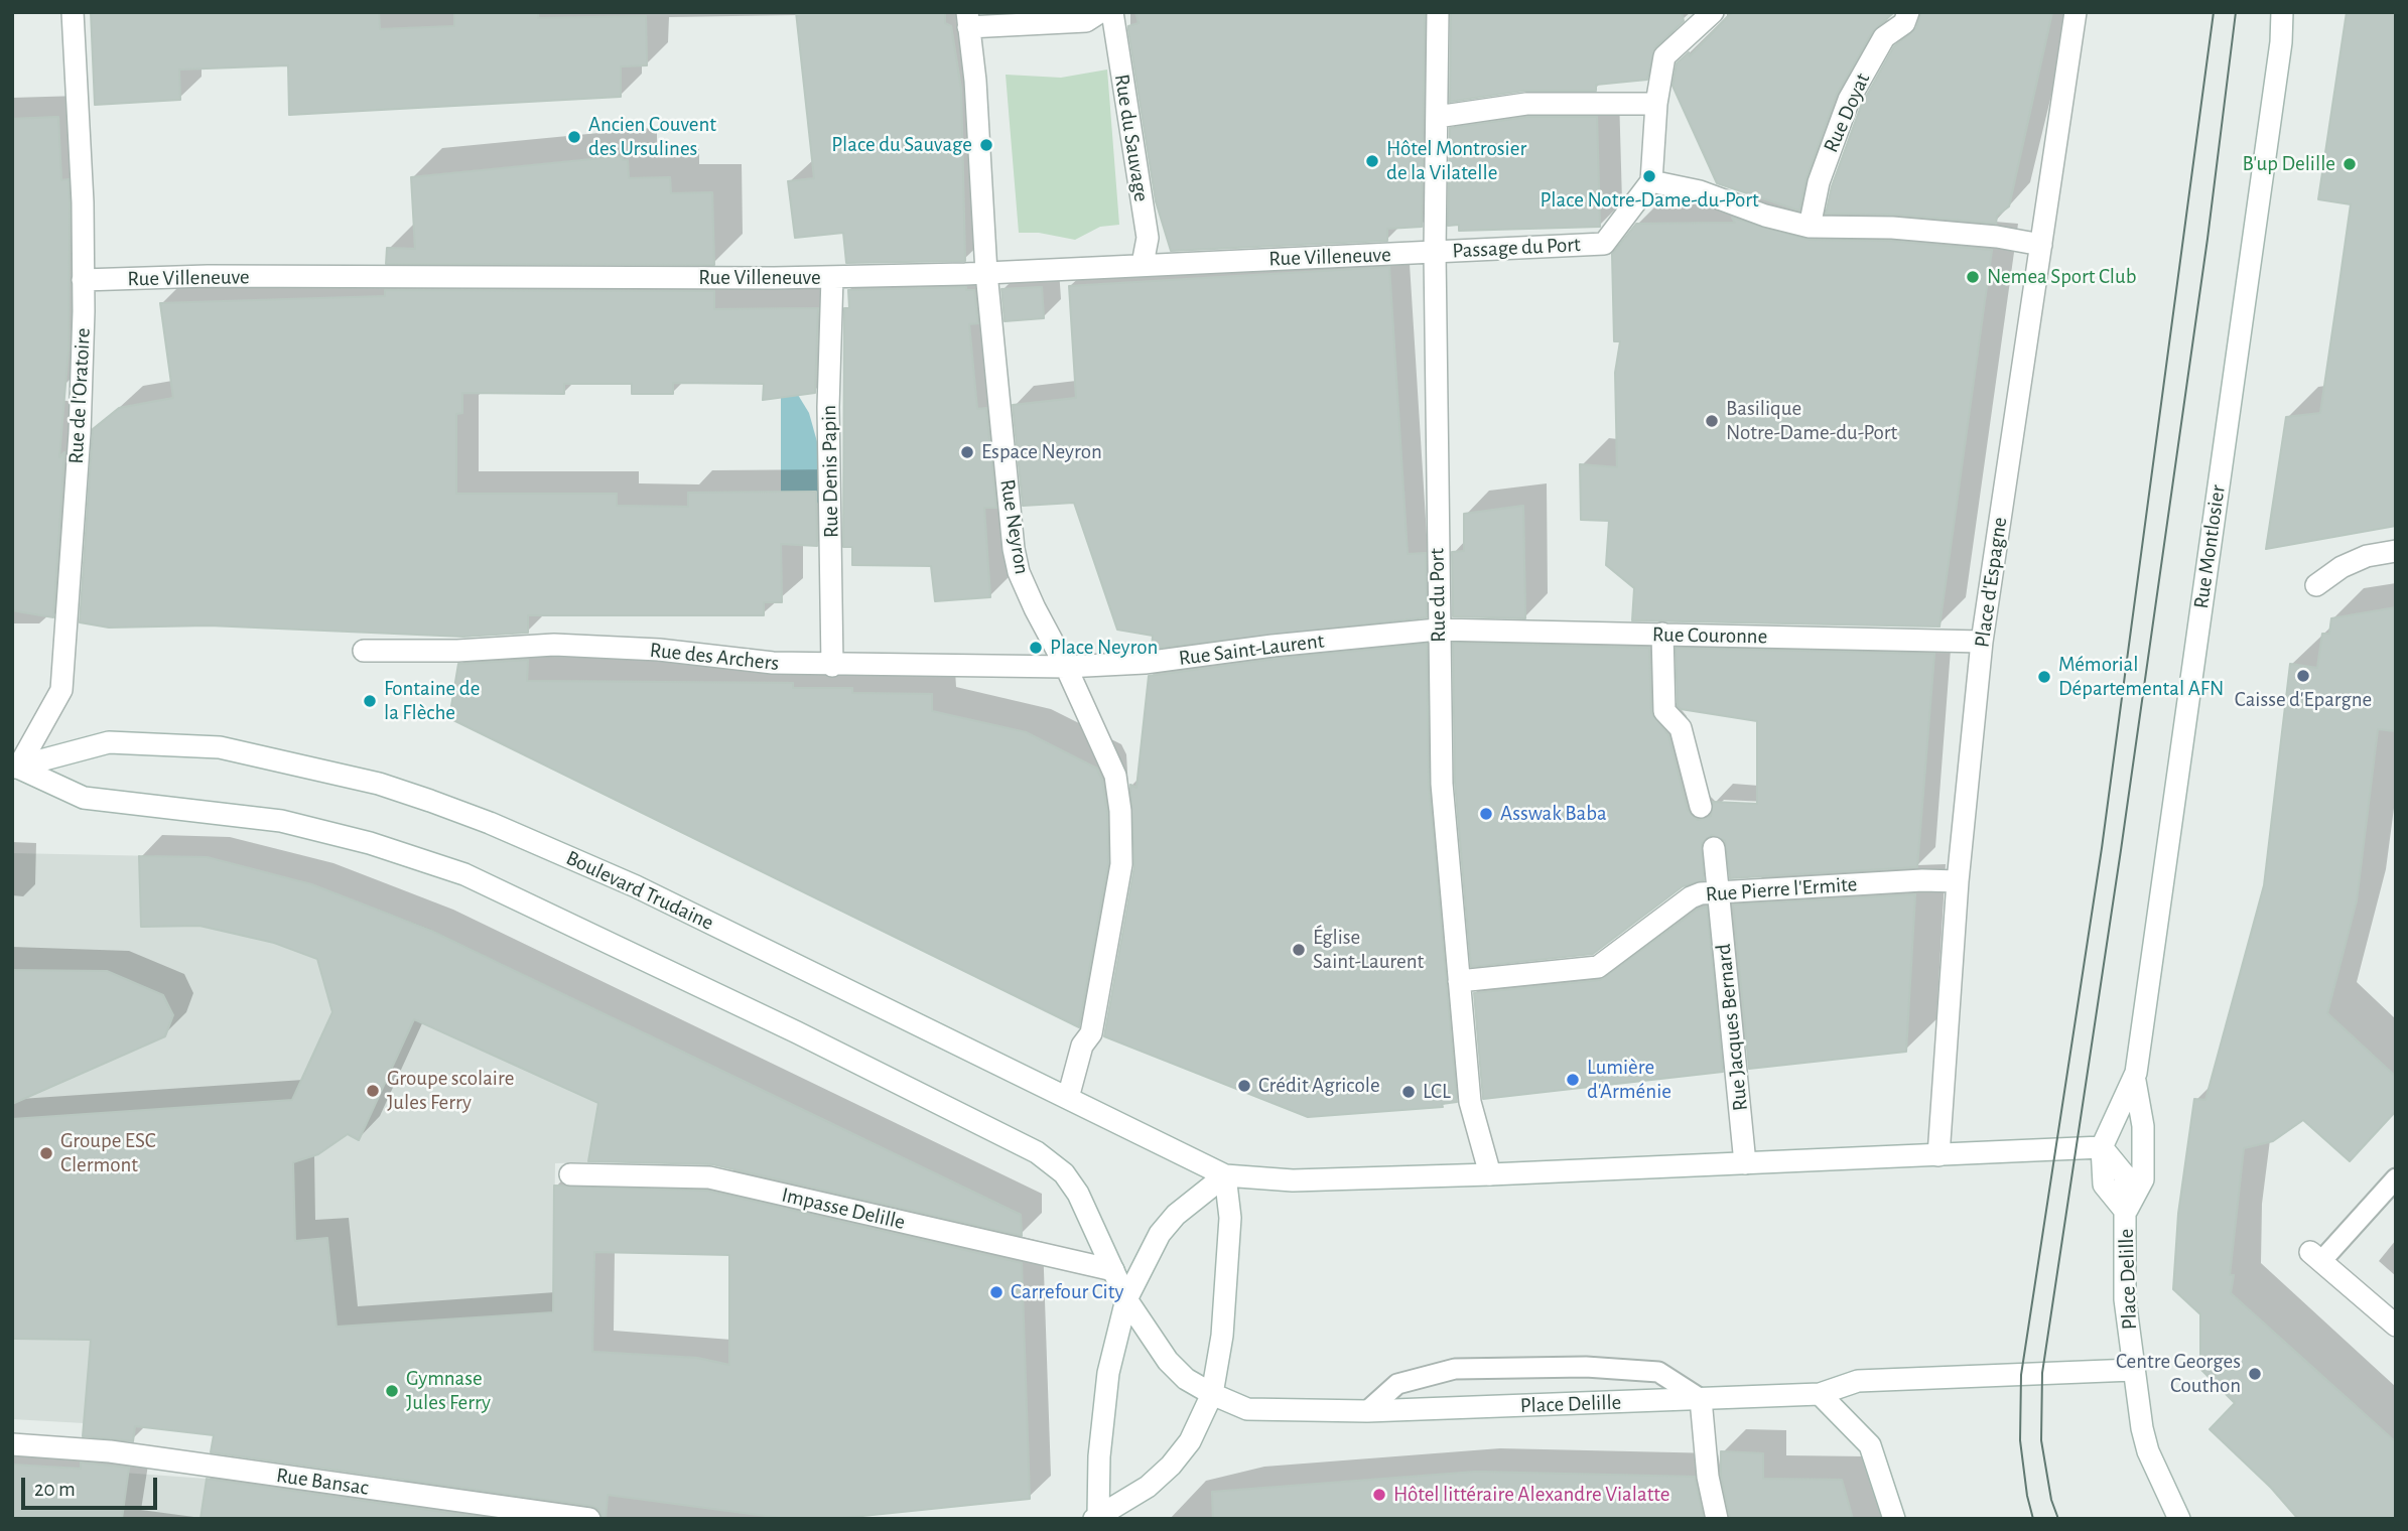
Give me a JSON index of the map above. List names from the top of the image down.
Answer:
{
  "streets": {
    "street": [
      "Rue Doyat",
      "Rue du Sauvage",
      "Passage du Port",
      "Rue Villeneuve",
      "Rue de l'Oratoire",
      "Rue Denis Papin",
      "Rue Neyron",
      "Rue Montlosier",
      "Place d'Espagne",
      "Rue du Port",
      "Rue Couronne",
      "Rue Saint-Laurent",
      "Rue des Archers",
      "Rue Pierre l'Ermite",
      "Boulevard Trudaine",
      "Rue Jacques Bernard",
      "Impasse Delille",
      "Place Delille",
      "Rue Bansac"
    ]
  },
  "crossings": [
    ["Rue du Sauvage", "Rue Villeneuve"],
    ["Passage du Port", "Rue Villeneuve"],
    ["Passage du Port", "Rue du Port"],
    ["Rue Villeneuve", "Rue de l'Oratoire"],
    ["Rue Villeneuve", "Rue Denis Papin"],
    ["Rue Villeneuve", "Rue Neyron"],
    ["Rue Villeneuve", "Rue du Port"],
    ["Rue de l'Oratoire", "Boulevard Trudaine"],
    ["Rue Denis Papin", "Rue des Archers"],
    ["Rue Neyron", "Rue Saint-Laurent"],
    ["Rue Neyron", "Rue des Archers"],
    ["Rue Neyron", "Boulevard Trudaine"],
    ["Rue Montlosier", "Place Delille"],
    ["Place d'Espagne", "Rue Couronne"],
    ["Place d'Espagne", "Rue Pierre l'Ermite"],
    ["Rue du Port", "Rue Couronne"],
    ["Rue du Port", "Rue Saint-Laurent"],
    ["Rue du Port", "Rue Pierre l'Ermite"],
    ["Rue Couronne", "Rue Saint-Laurent"],
    ["Rue Saint-Laurent", "Rue des Archers"],
    ["Rue Pierre l'Ermite", "Rue Jacques Bernard"]
  ],
  "places": [
    "Ancien Couvent des Ursulines",
    "Place du Sauvage",
    "Hôtel Montrosier de la Vilatelle",
    "B'up Delille",
    "Place Notre-Dame-du-Port",
    "Nemea Sport Club",
    "Basilique Notre-Dame-du-Port",
    "Espace Neyron",
    "Place Neyron",
    "Caisse d'Epargne",
    "Mémorial Départemental AFN",
    "Fontaine de la Flèche",
    "Asswak Baba",
    "Église Saint-Laurent",
    "Lumière d'Arménie",
    "Crédit Agricole",
    "Groupe scolaire Jules Ferry",
    "LCL",
    "Groupe ESC Clermont",
    "Carrefour City",
    "Centre Georges Couthon",
    "Gymnase Jules Ferry",
    "Hôtel littéraire Alexandre Vialatte"
  ],
  "scale_bar": "20 m"
}
